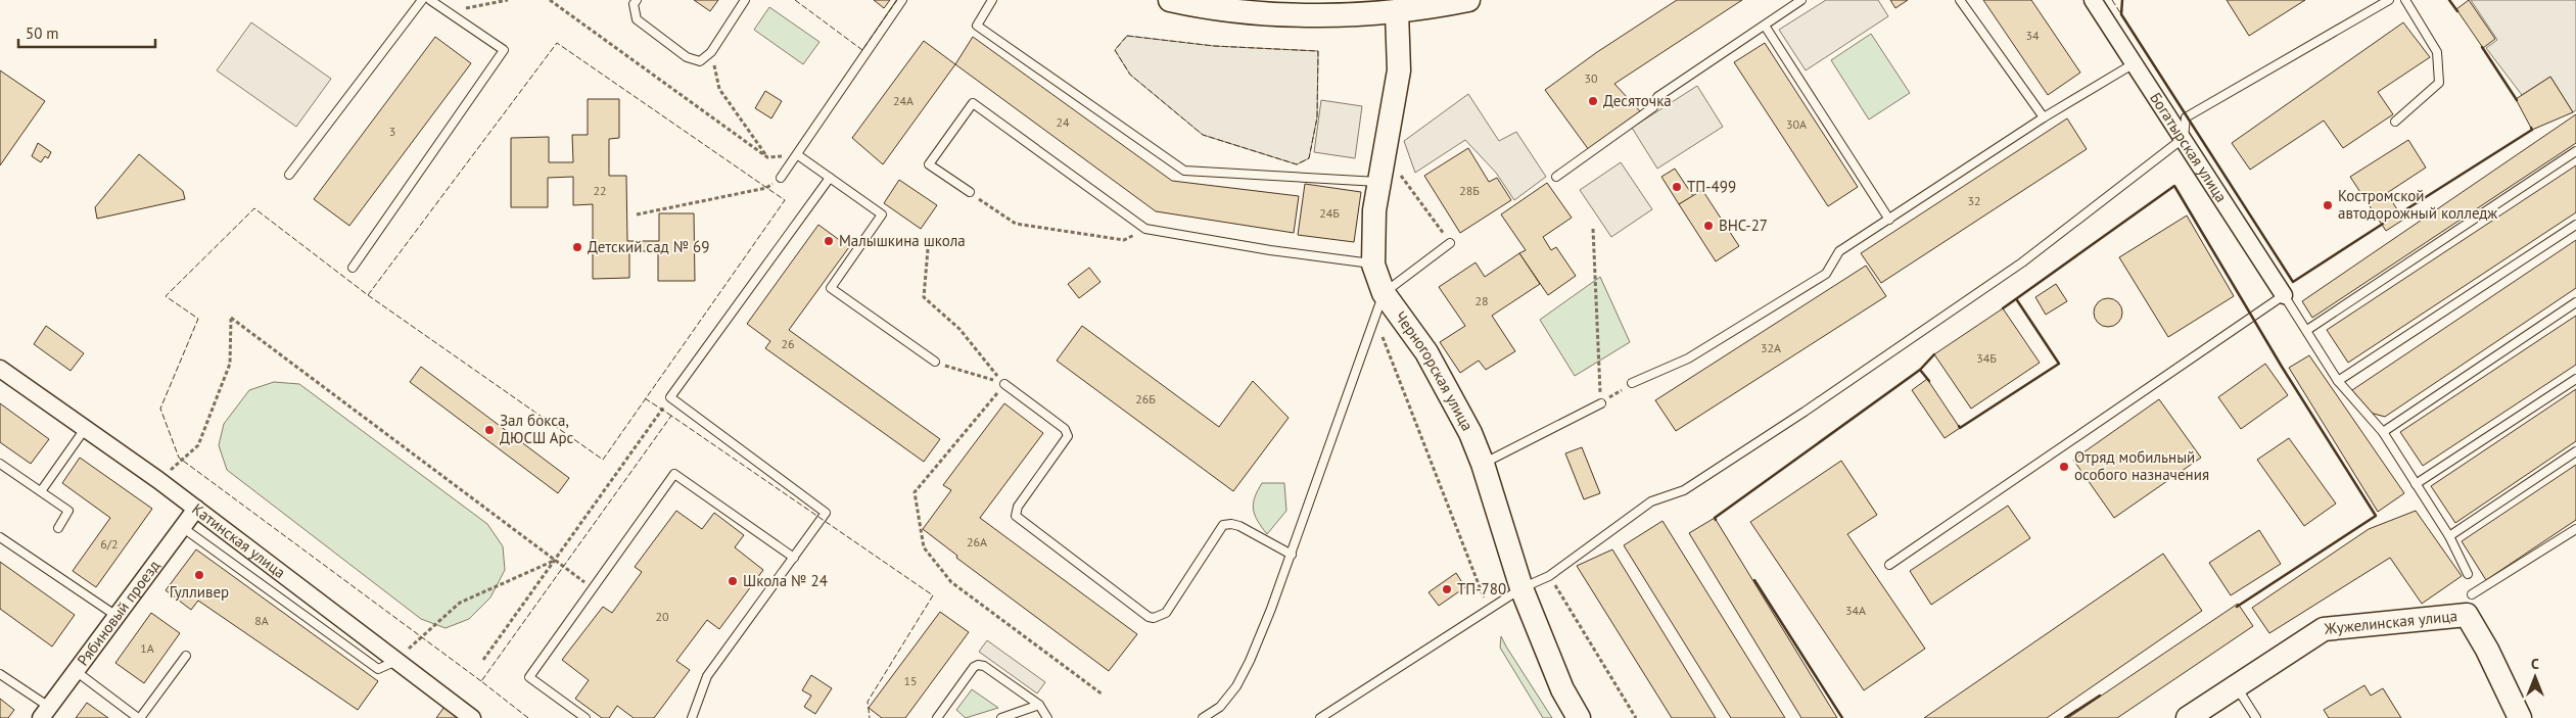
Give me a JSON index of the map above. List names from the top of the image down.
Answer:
{
  "streets": {
    "street": [
      "Богатырская улица",
      "Черногорская улица",
      "Катинская улица",
      "Рябиновый проезд",
      "Жужелинская улица"
    ]
  },
  "crossings": [
    ["Катинская улица", "Рябиновый проезд"]
  ],
  "places": [
    "Десяточка",
    "ТП-499",
    "Костромской автодорожный колледж",
    "ВНС-27",
    "Малышкина школа",
    "Детский сад № 69",
    "Зал бокса, ДЮСШ Арс",
    "Отряд мобильный особого назначения",
    "Гулливер",
    "Школа № 24",
    "ТП-780"
  ],
  "house_numbers": [
    "34",
    "30",
    "24А",
    "24",
    "30А",
    "3",
    "22",
    "28Б",
    "32",
    "24Б",
    "28",
    "26",
    "32А",
    "34Б",
    "26Б",
    "26А",
    "6/2",
    "34А",
    "20",
    "8А",
    "1А",
    "15"
  ],
  "scale_bar": "50 m",
  "north": "top"
}
